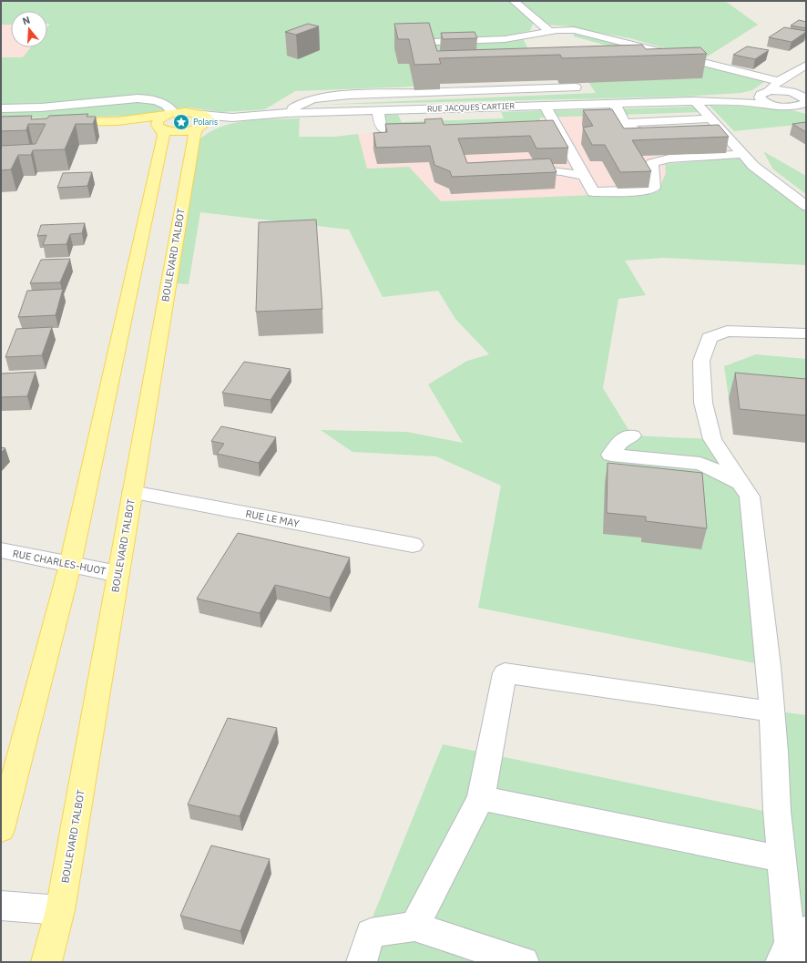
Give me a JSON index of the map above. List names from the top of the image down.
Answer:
{
  "streets": {
    "main road": ["BOULEVARD TALBOT"],
    "street": ["RUE JACQUES CARTIER", "RUE LE MAY", "RUE CHARLES-HUOT"]
  },
  "crossings": [
    ["RUE JACQUES CARTIER", "BOULEVARD TALBOT"],
    ["BOULEVARD TALBOT", "RUE LE MAY"],
    ["BOULEVARD TALBOT", "RUE CHARLES-HUOT"]
  ],
  "places": {
    "place": ["Polaris"]
  },
  "north": "top"
}
